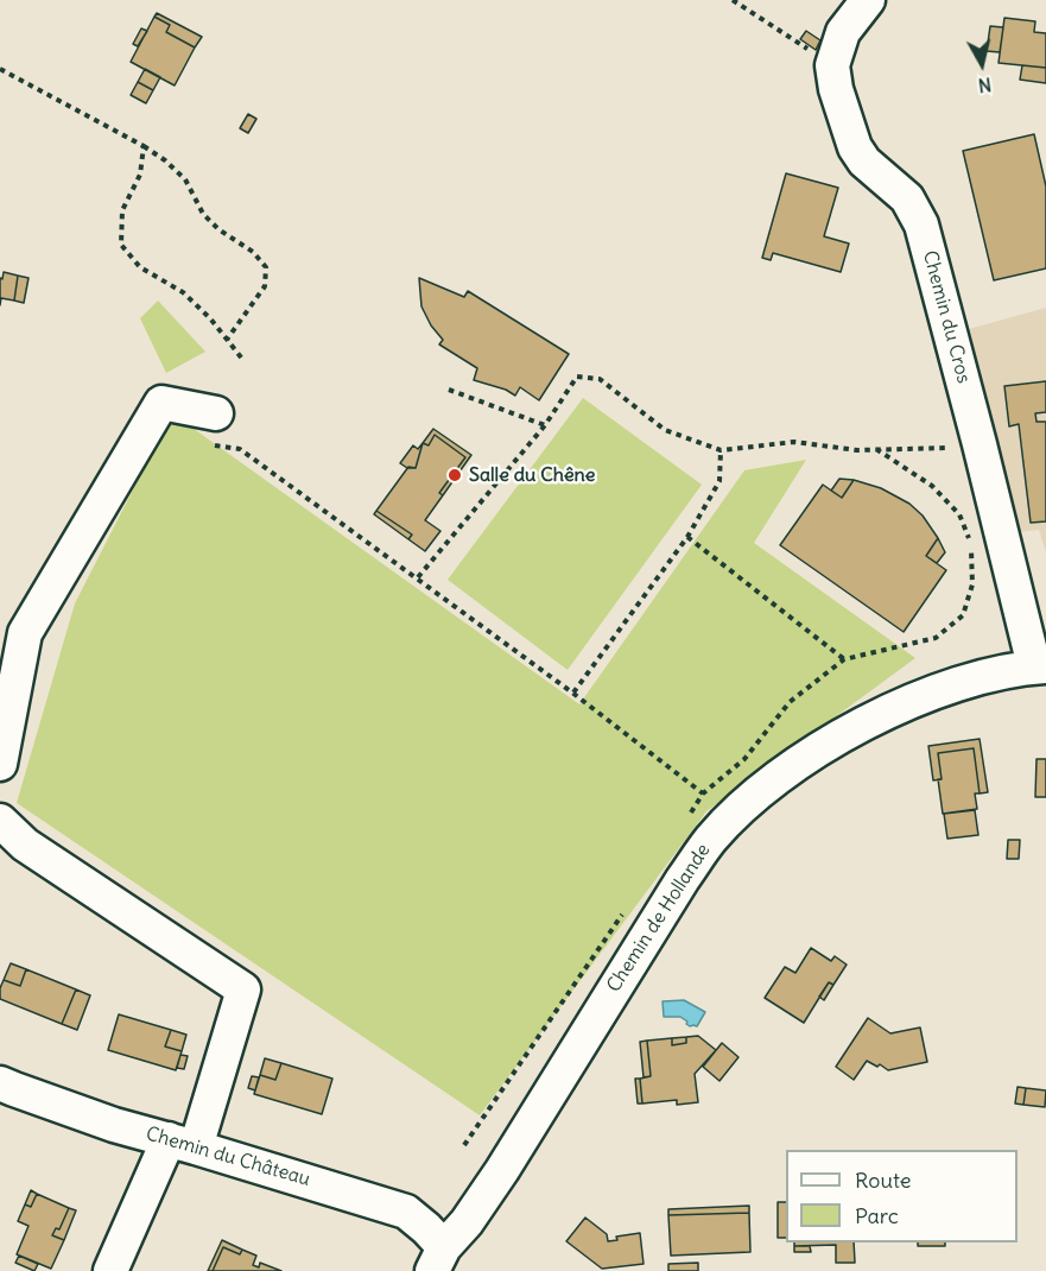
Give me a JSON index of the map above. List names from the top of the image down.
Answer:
{
  "streets": {
    "street": ["Chemin du Cros", "Chemin de Hollande", "Chemin du Château"]
  },
  "crossings": [
    ["Chemin du Cros", "Chemin de Hollande"],
    ["Chemin de Hollande", "Chemin du Château"]
  ],
  "places": ["Salle du Chêne"],
  "legend": ["Route", "Parc"],
  "north": "bottom"
}
